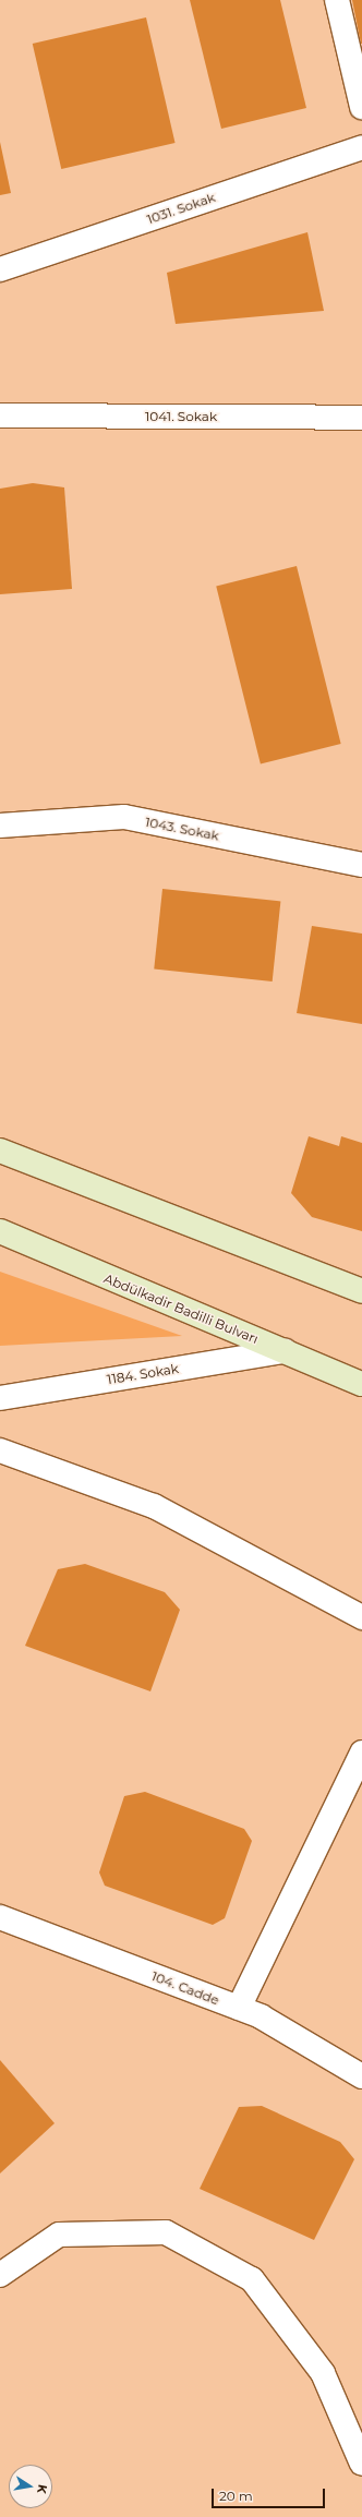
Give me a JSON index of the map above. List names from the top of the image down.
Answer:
{
  "streets": {
    "main road": ["Abdülkadir Badilli Bulvarı"],
    "street": [
      "1031. Sokak",
      "1041. Sokak",
      "1043. Sokak",
      "1184. Sokak",
      "104. Cadde"
    ]
  },
  "crossings": [
    ["Abdülkadir Badilli Bulvarı", "1184. Sokak"]
  ],
  "scale_bar": "20 m",
  "north": "right"
}
